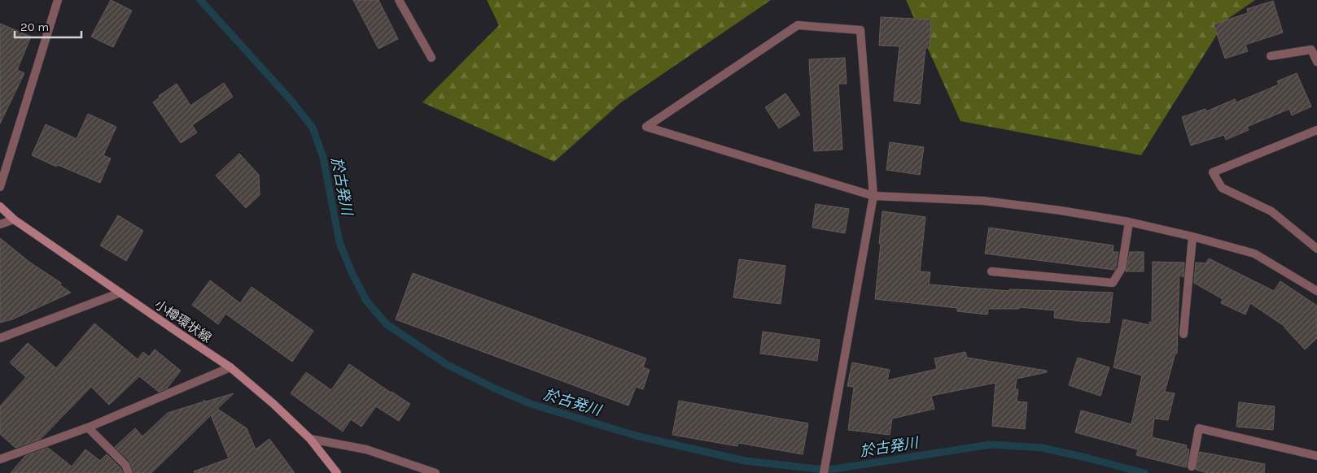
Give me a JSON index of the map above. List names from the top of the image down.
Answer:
{
  "streets": {
    "main road": ["小樽環状線"]
  },
  "water": ["於古発川"],
  "scale_bar": "20 m"
}
